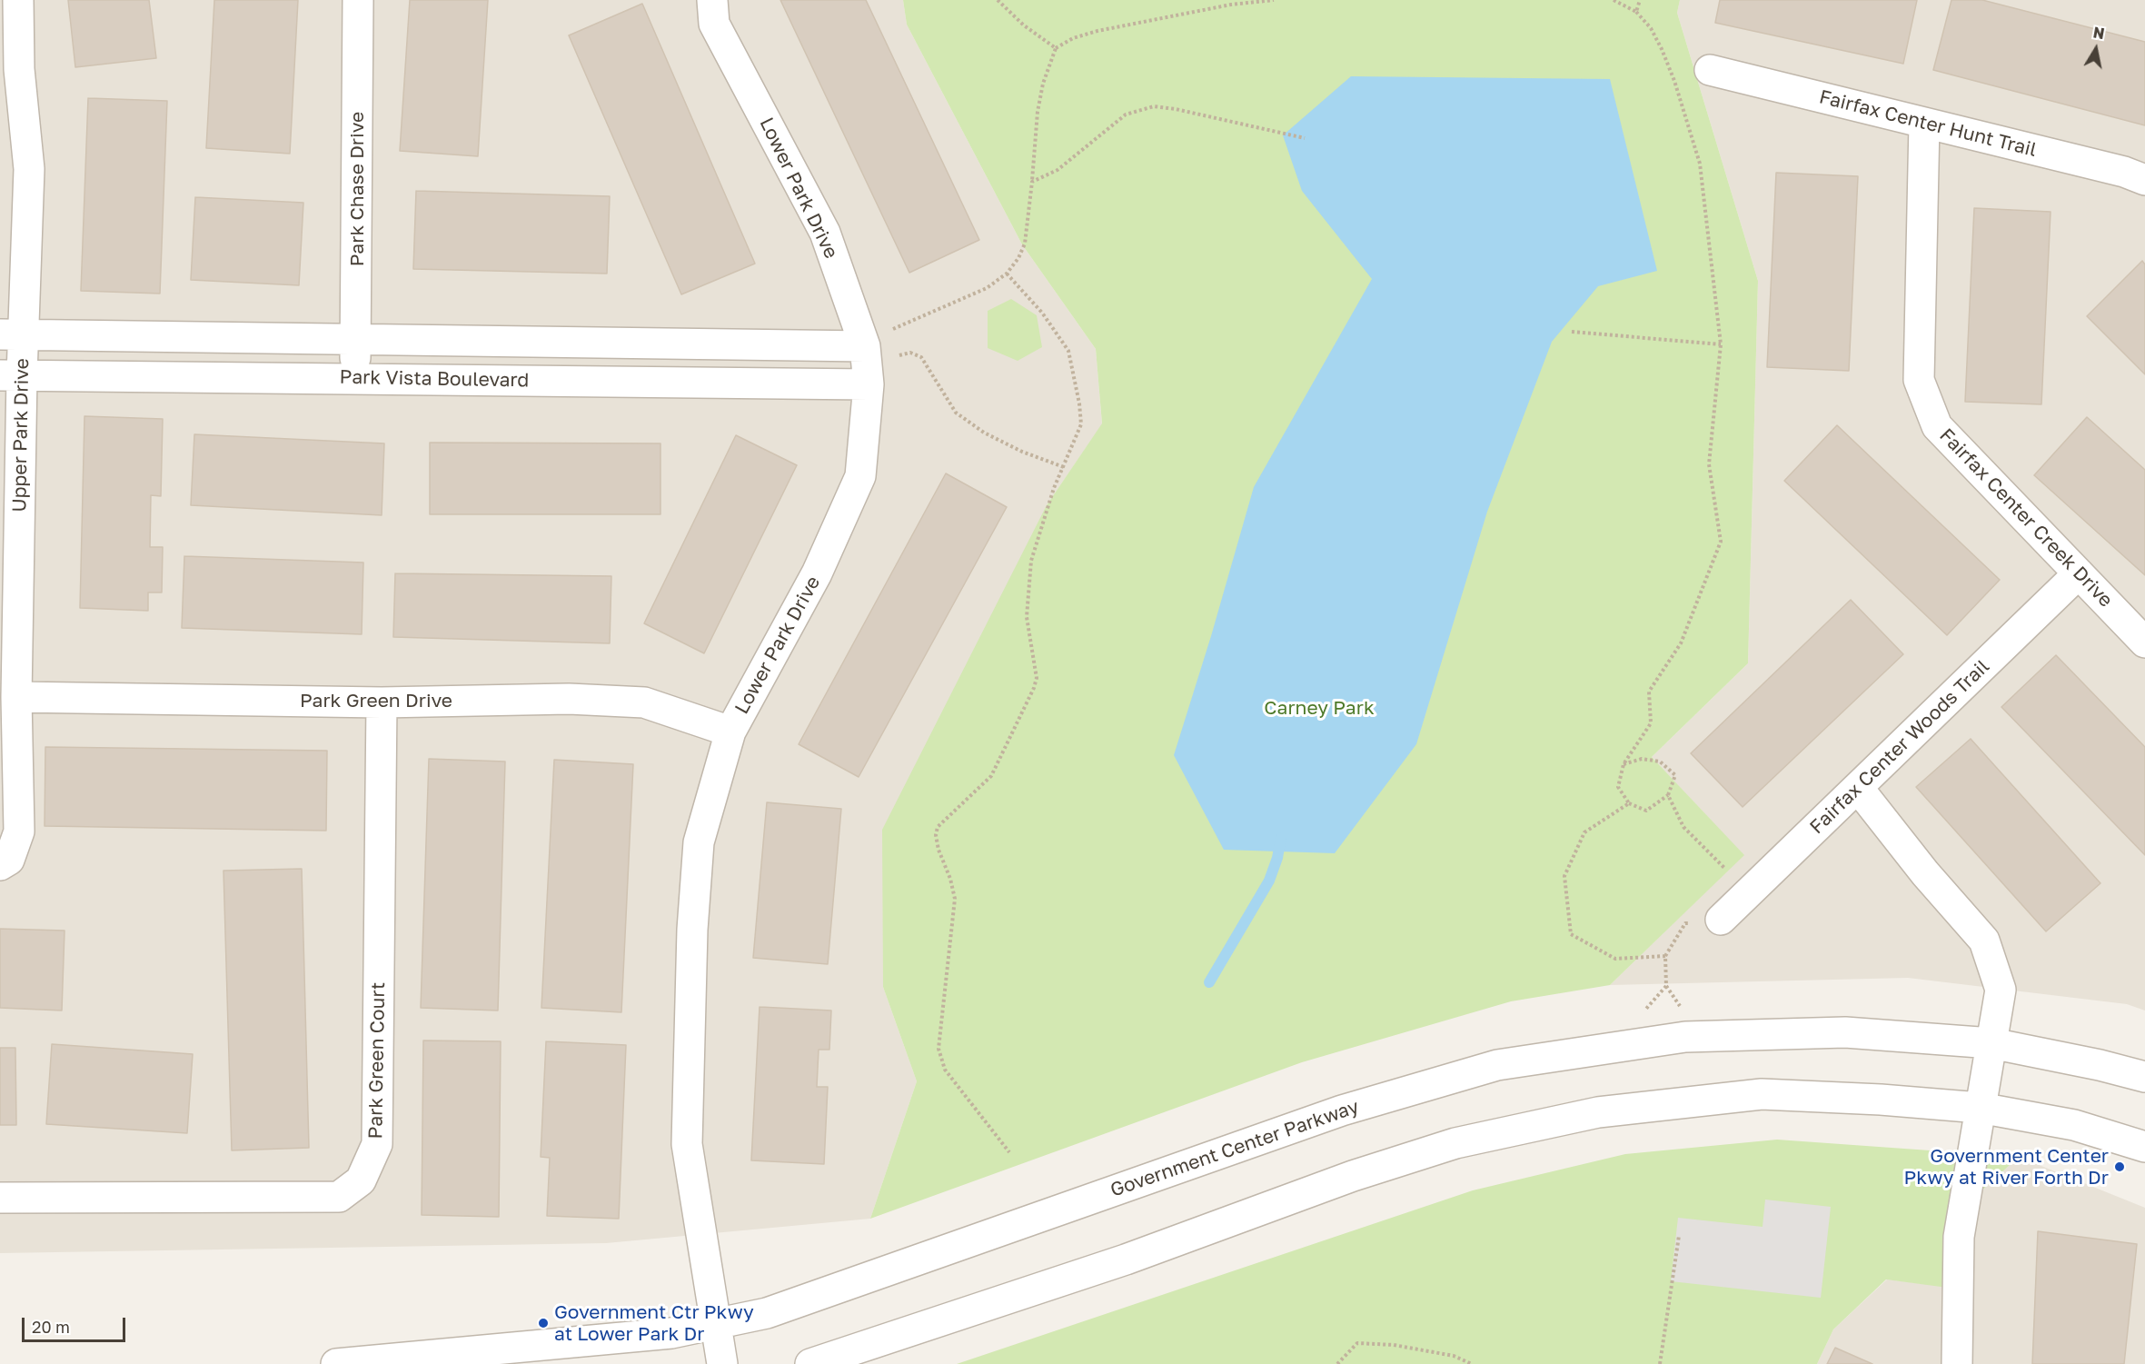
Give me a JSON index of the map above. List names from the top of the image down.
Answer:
{
  "streets": {
    "street": [
      "Fairfax Center Hunt Trail",
      "Lower Park Drive",
      "Park Chase Drive",
      "Park Vista Boulevard",
      "Upper Park Drive",
      "Fairfax Center Creek Drive",
      "Park Green Drive",
      "Fairfax Center Woods Trail",
      "Park Green Court",
      "Government Center Parkway"
    ]
  },
  "crossings": [
    ["Fairfax Center Hunt Trail", "Fairfax Center Creek Drive"],
    ["Lower Park Drive", "Park Vista Boulevard"],
    ["Lower Park Drive", "Park Green Drive"],
    ["Lower Park Drive", "Government Center Parkway"],
    ["Park Chase Drive", "Park Vista Boulevard"],
    ["Park Vista Boulevard", "Upper Park Drive"],
    ["Upper Park Drive", "Park Green Drive"],
    ["Fairfax Center Creek Drive", "Fairfax Center Woods Trail"],
    ["Park Green Drive", "Park Green Court"]
  ],
  "parks": ["Carney Park"],
  "places": ["Government Center Pkwy at River Forth Dr", "Government Ctr Pkwy at Lower Park Dr"],
  "scale_bar": "20 m",
  "north": "top"
}
